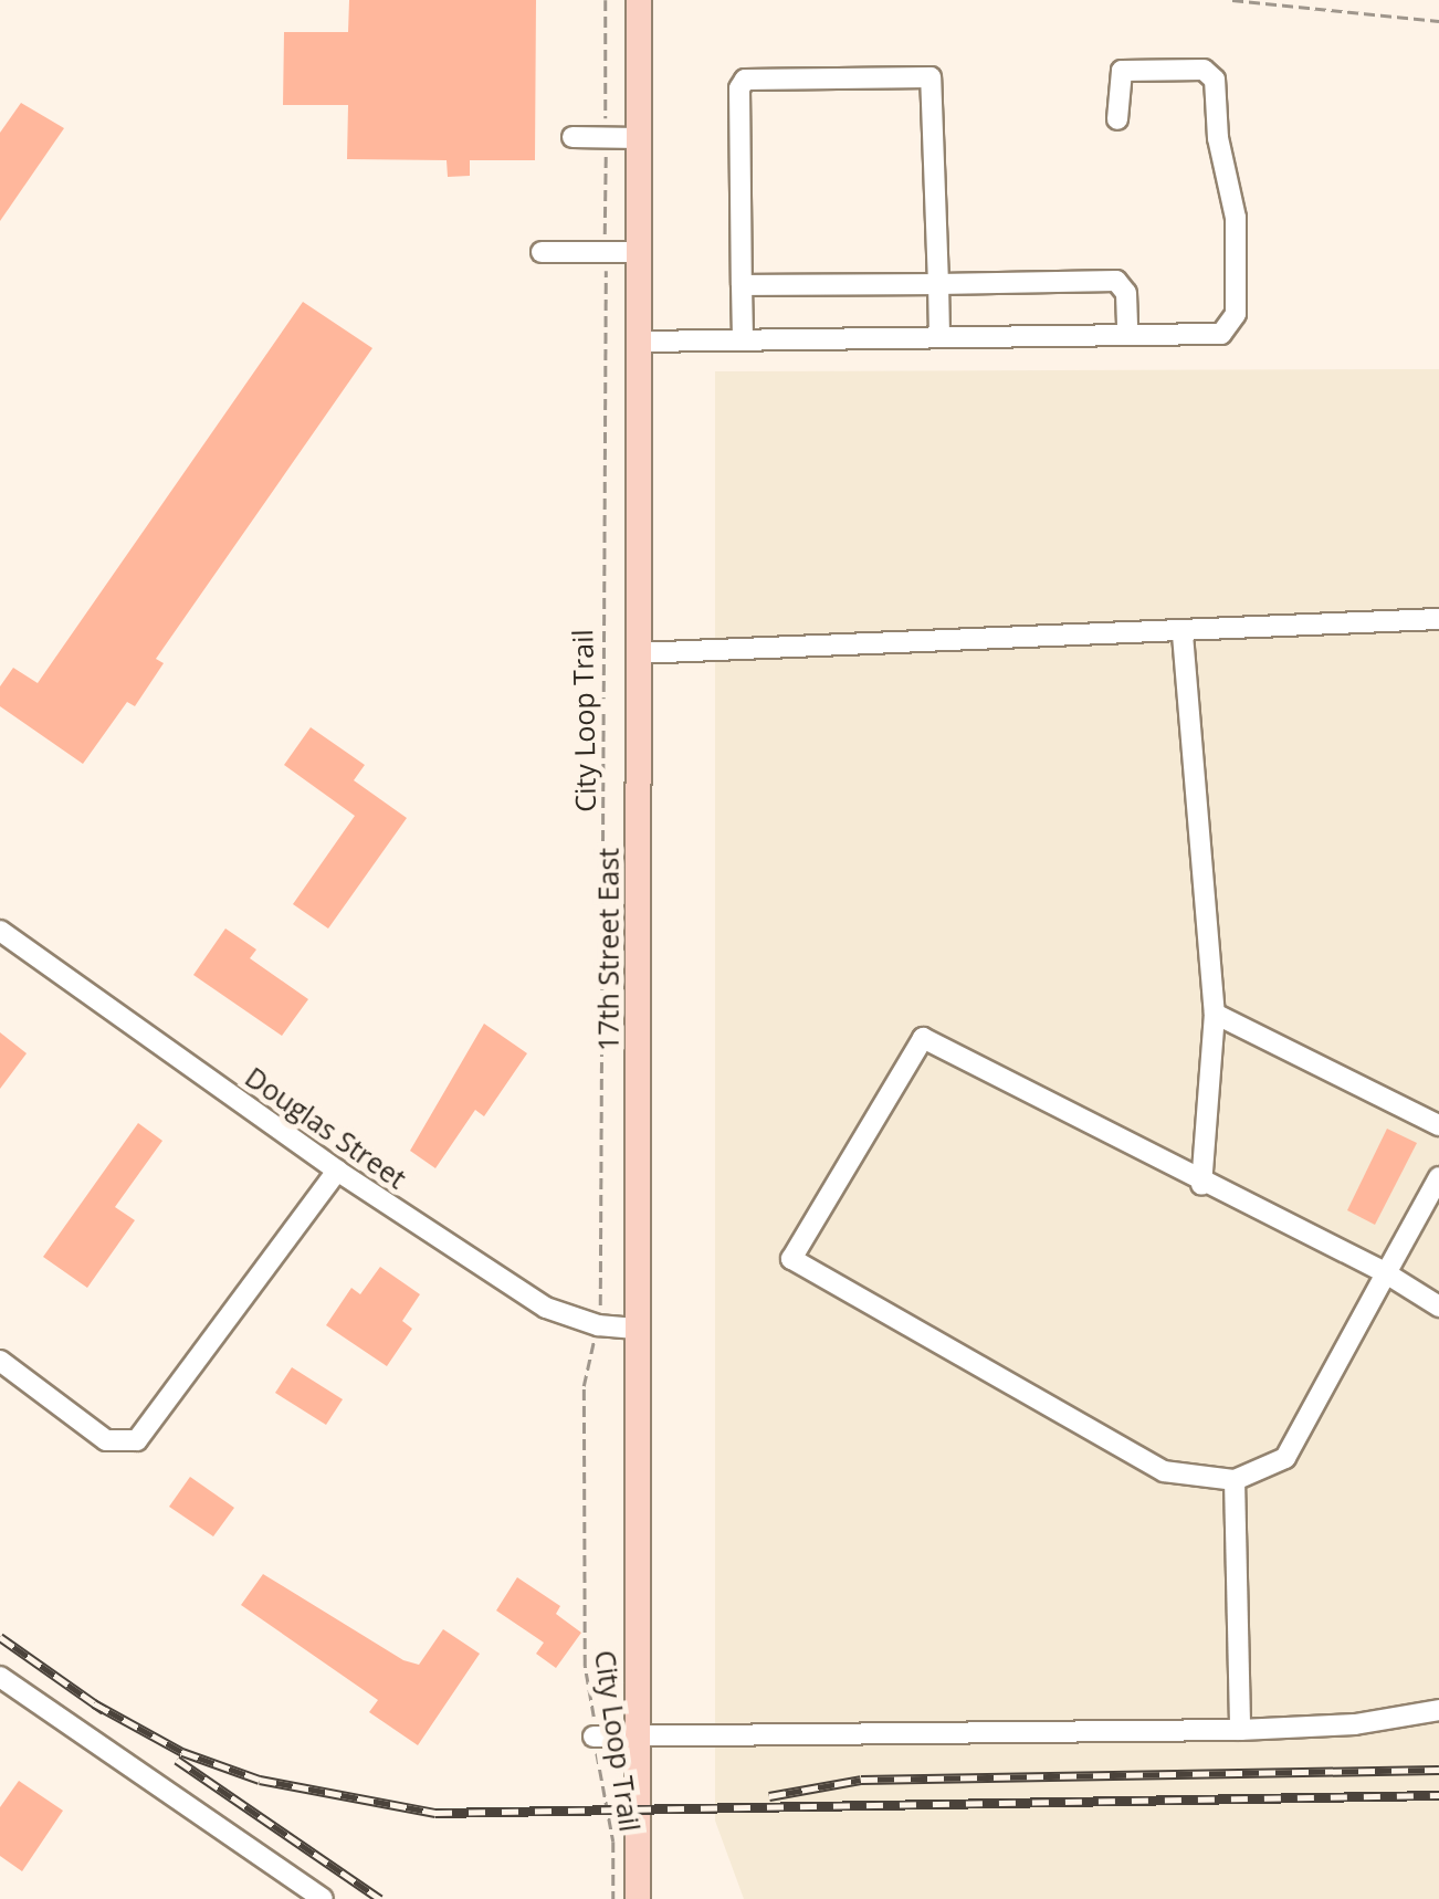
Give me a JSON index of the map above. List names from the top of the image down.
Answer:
{
  "streets": {
    "main road": ["17th Street East"],
    "street": ["Douglas Street"],
    "path": ["City Loop Trail"]
  },
  "crossings": [
    ["City Loop Trail", "Douglas Street"],
    ["17th Street East", "Douglas Street"]
  ]
}
